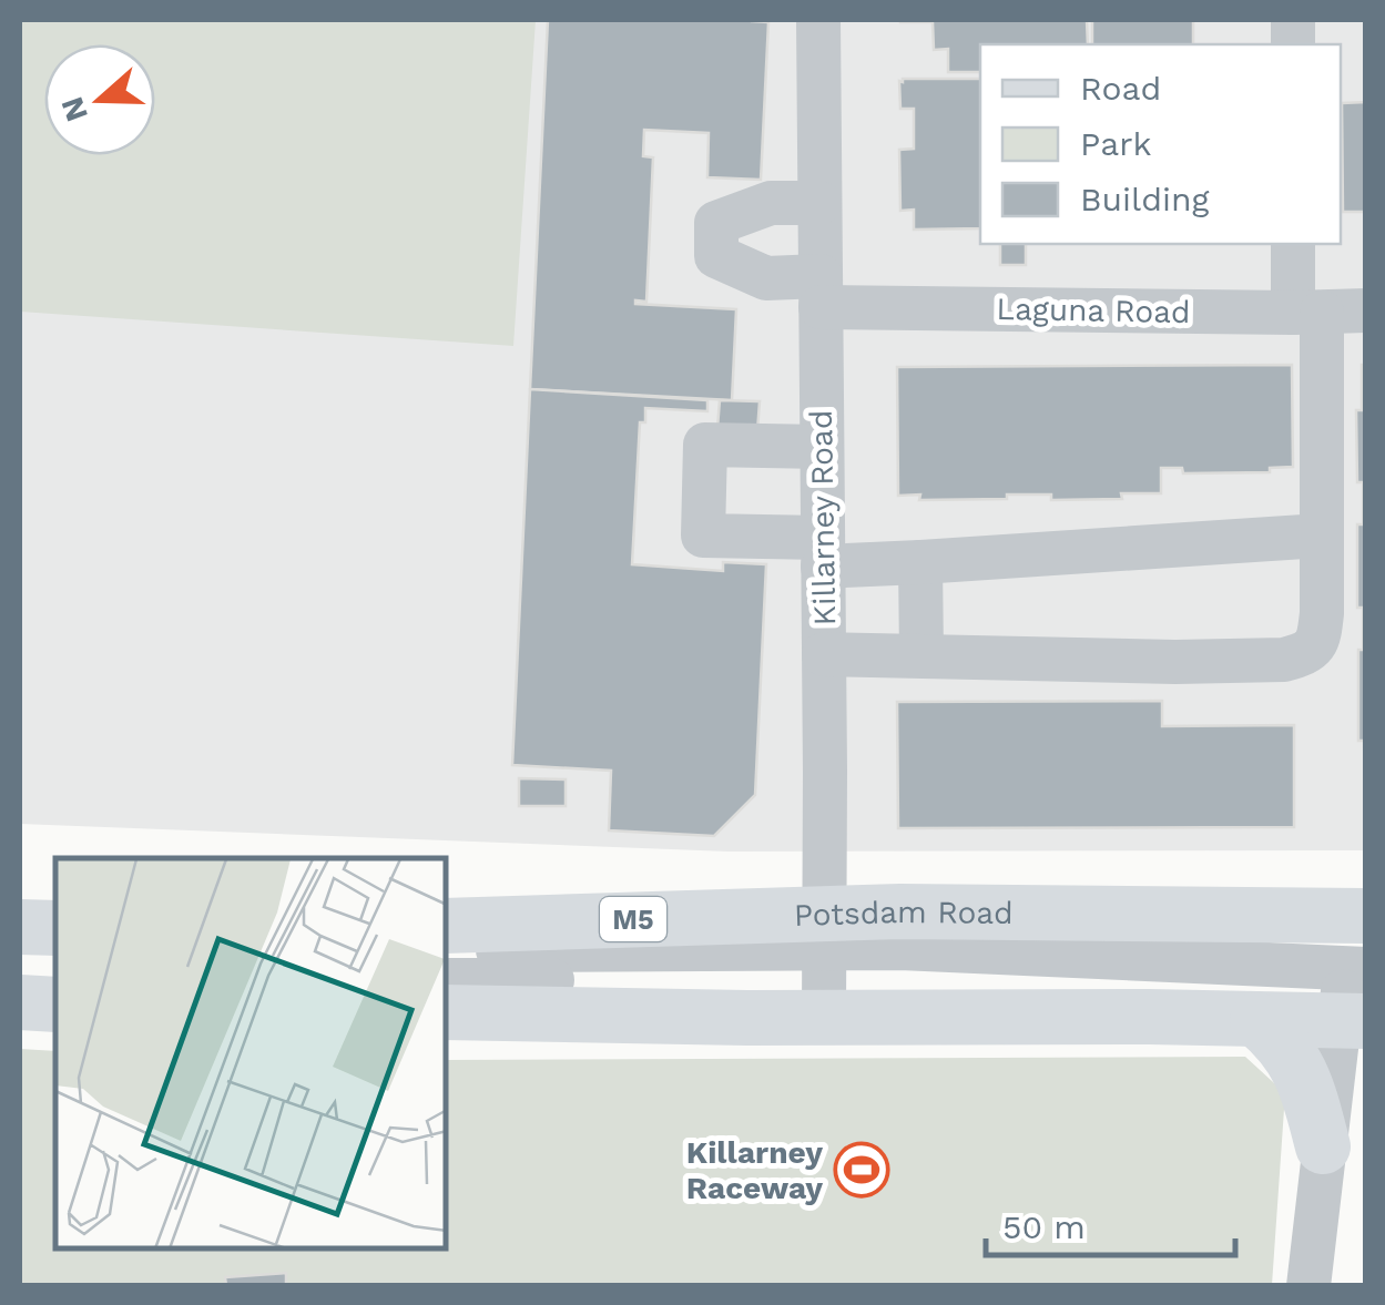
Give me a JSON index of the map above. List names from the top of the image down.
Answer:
{
  "streets": {
    "main road": ["Potsdam Road", "M5"],
    "street": ["Laguna Road", "Killarney Road"]
  },
  "crossings": [
    ["Laguna Road", "Killarney Road"],
    ["Killarney Road", "Potsdam Road"]
  ],
  "places": {
    "sports": ["Killarney Raceway"]
  },
  "legend": ["Road", "Park", "Building"],
  "scale_bar": "50 m",
  "north": "left"
}
